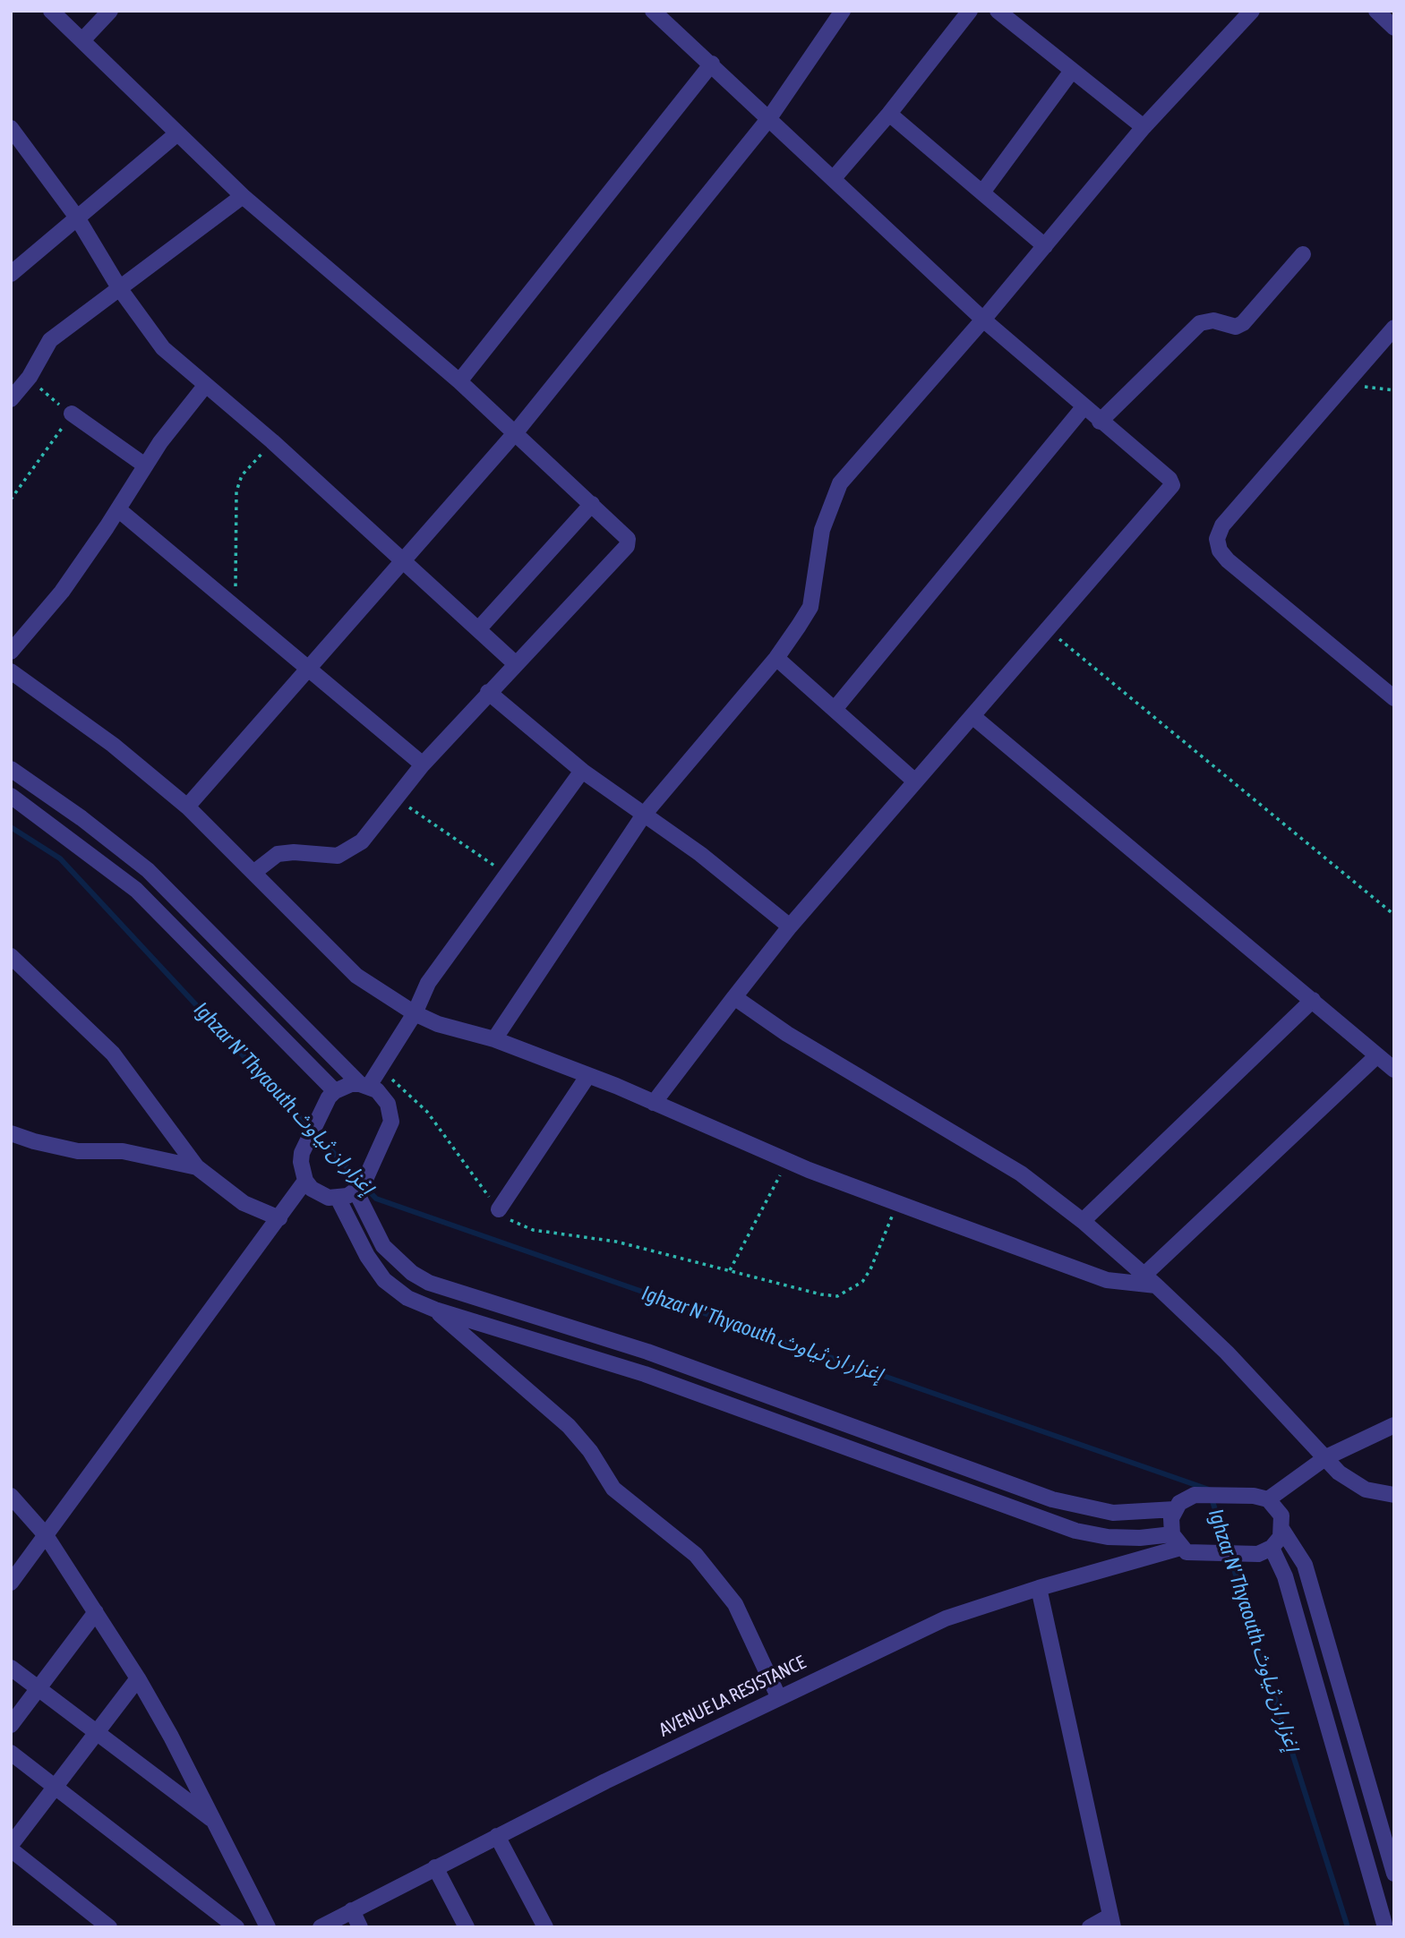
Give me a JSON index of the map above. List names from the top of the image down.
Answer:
{
  "streets": {
    "street": ["AVENUE LA RESISTANCE"]
  },
  "water": ["Ighzar N' Thyaouth إغزار ان ثياوث"]
}
